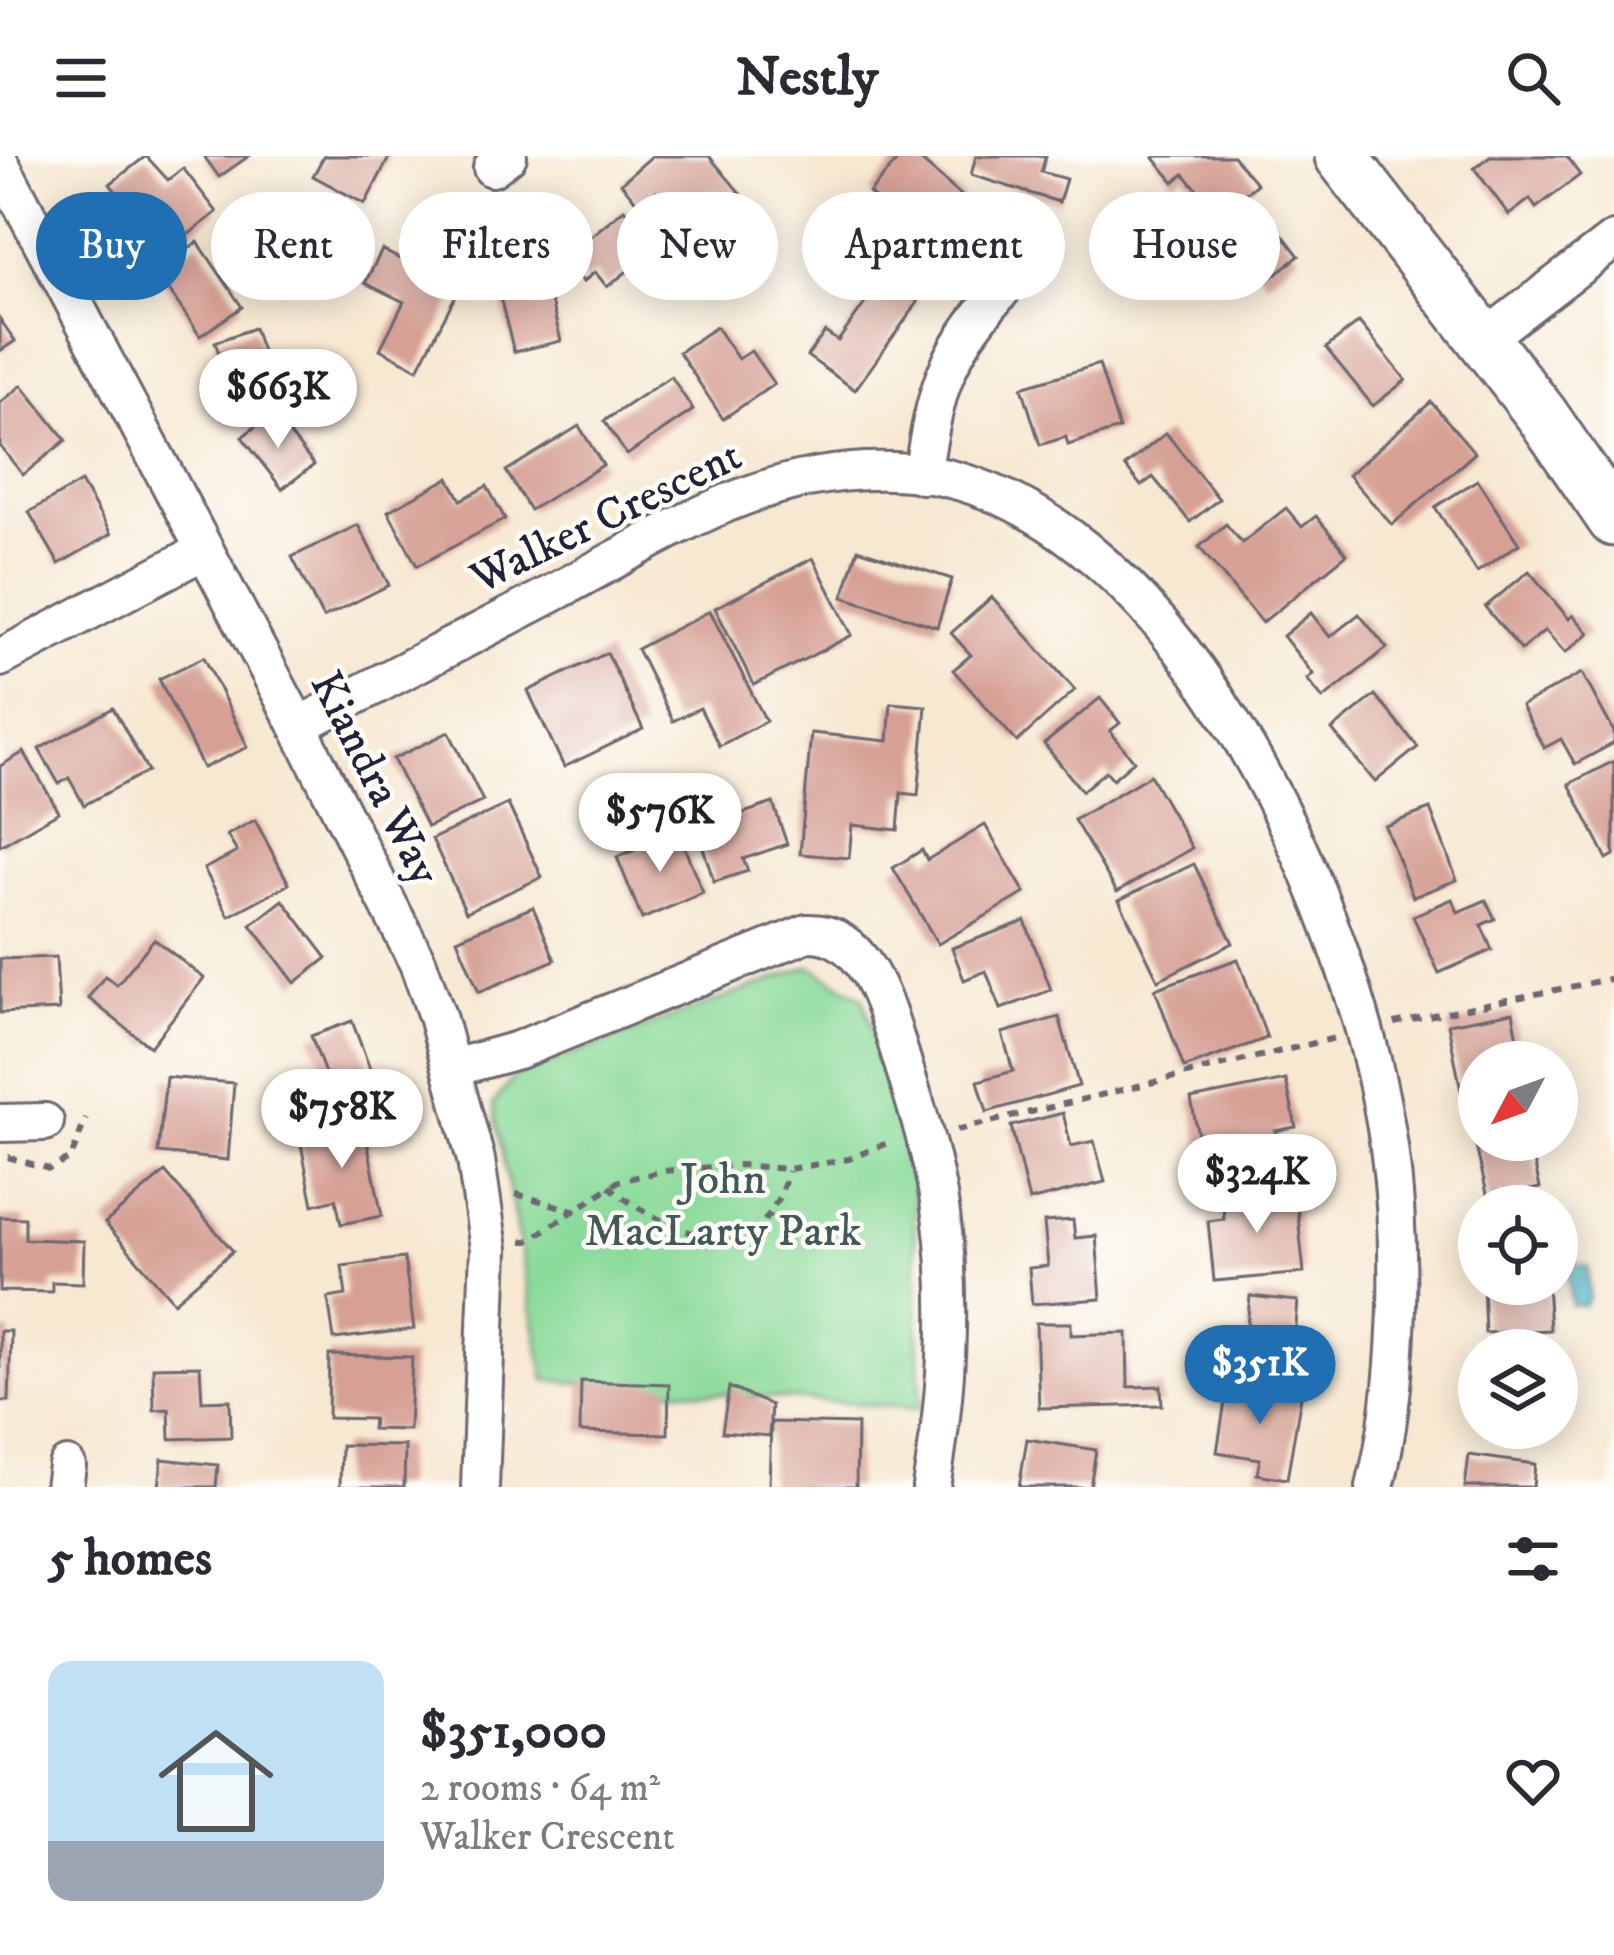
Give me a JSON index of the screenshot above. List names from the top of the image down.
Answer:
{
  "streets": {
    "street": ["Walker Crescent", "Kiandra Way"]
  },
  "crossings": [
    ["Walker Crescent", "Kiandra Way"]
  ],
  "parks": ["John MacLarty Park"],
  "north": "bottom left",
  "page": {
    "header": "Nestly",
    "chip": [
      "Buy",
      "Rent",
      "Filters",
      "New",
      "Apartment",
      "House"
    ],
    "price": [
      "$663K",
      "$576K",
      "$758K",
      "$324K",
      "$351K"
    ],
    "heading": "5 homes",
    "list": [
      {
        "name": "$351,000",
        "note": "2 rooms · 64 m² · Walker Crescent"
      }
    ]
  }
}
